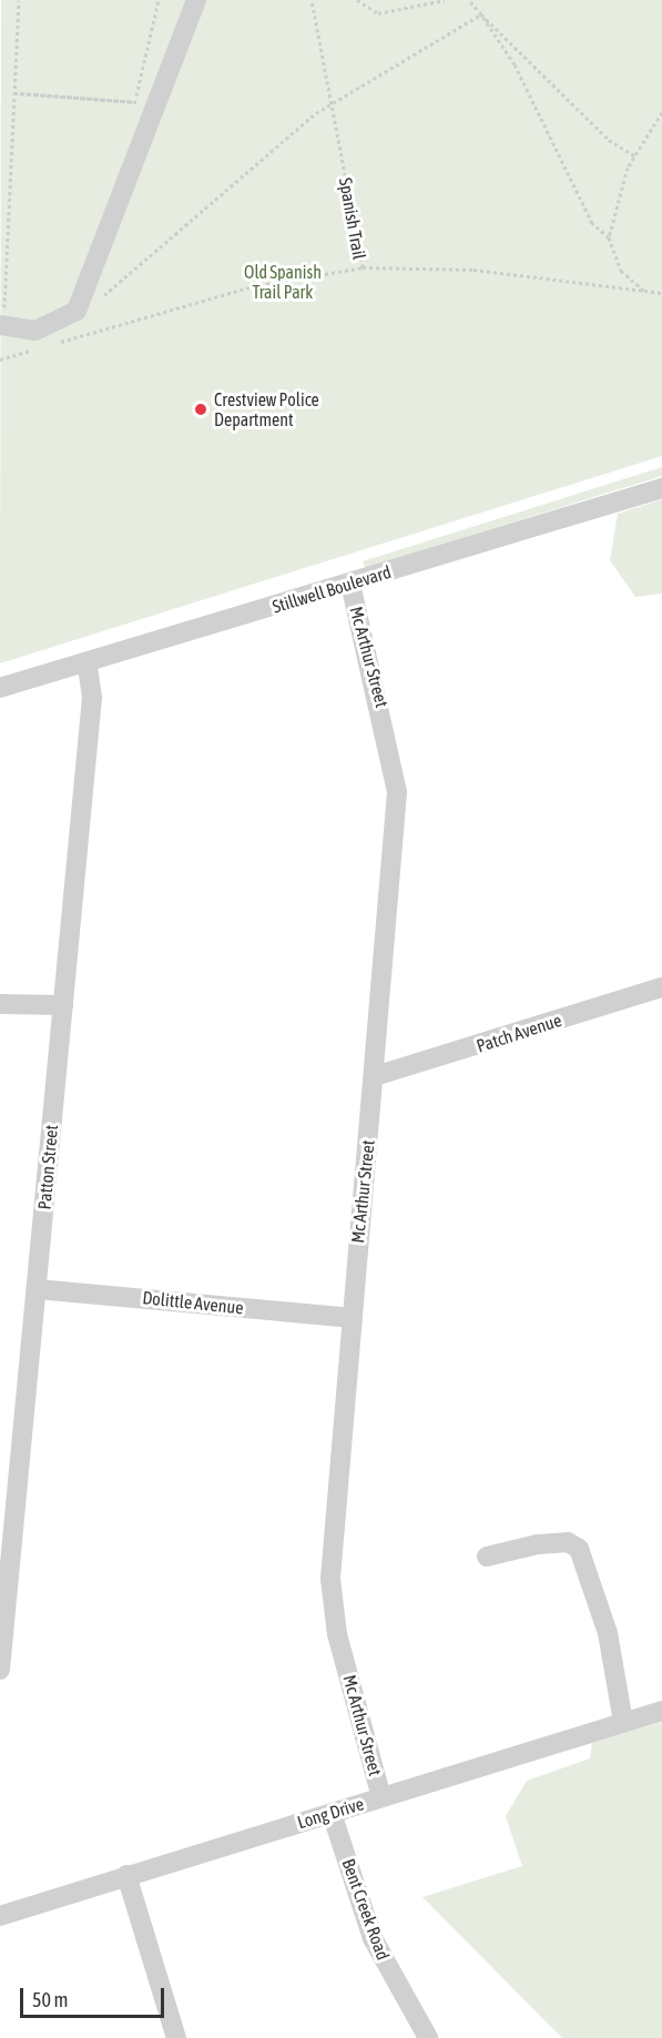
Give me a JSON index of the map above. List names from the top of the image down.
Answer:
{
  "streets": {
    "street": [
      "Stillwell Boulevard",
      "Mc Arthur Street",
      "Patch Avenue",
      "Patton Street",
      "Dolittle Avenue",
      "Long Drive",
      "Bent Creek Road"
    ],
    "path": ["Spanish Trail"]
  },
  "crossings": [
    ["Stillwell Boulevard", "Mc Arthur Street"],
    ["Stillwell Boulevard", "Patton Street"],
    ["Mc Arthur Street", "Patch Avenue"],
    ["Mc Arthur Street", "Dolittle Avenue"],
    ["Mc Arthur Street", "Long Drive"],
    ["Patton Street", "Dolittle Avenue"],
    ["Long Drive", "Bent Creek Road"]
  ],
  "parks": ["Old Spanish Trail Park"],
  "places": ["Crestview Police Department"],
  "scale_bar": "50 m"
}
